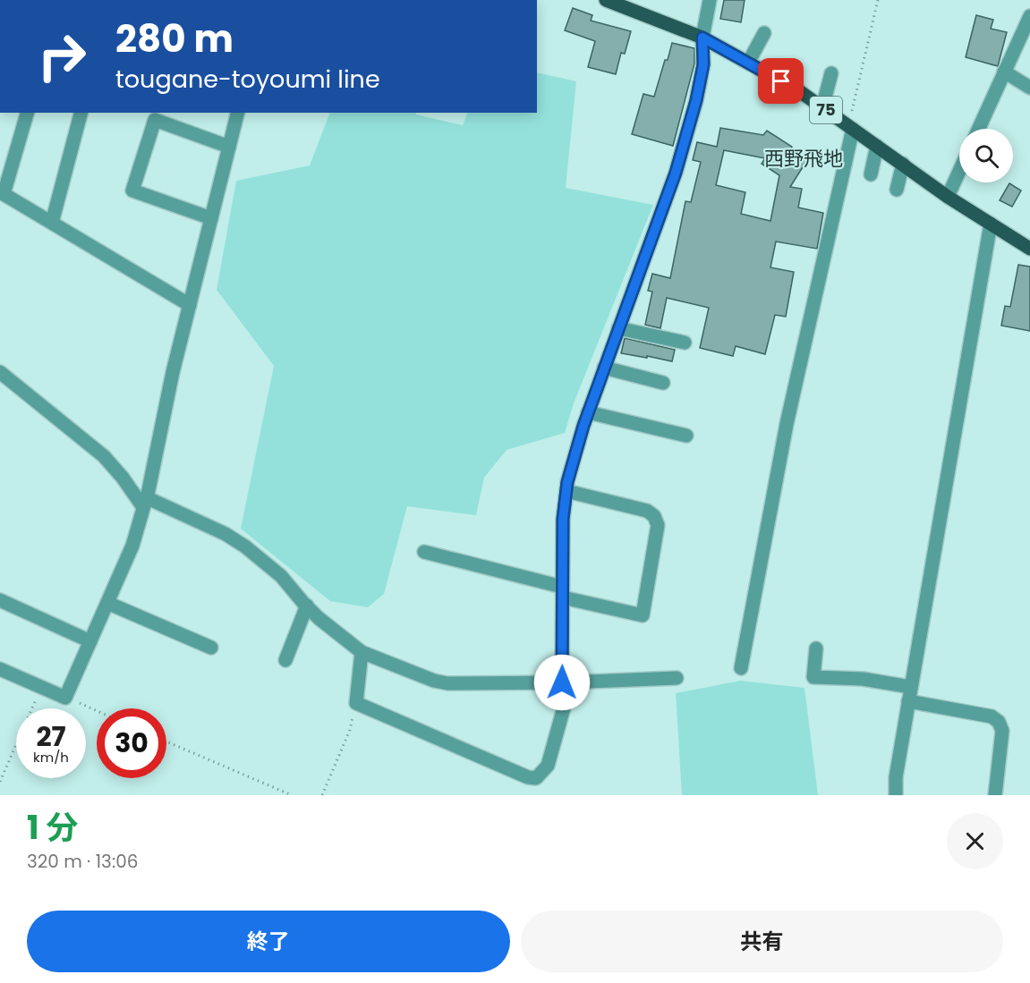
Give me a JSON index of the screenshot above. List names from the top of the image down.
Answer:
{
  "streets": {
    "main road": ["75"]
  },
  "districts": ["西野飛地"],
  "page": {
    "turn": ["280 m", "tougane-toyoumi line"],
    "speed": "27 km/h",
    "limit": "30",
    "heading": ["1 分", "320 m · 13:06"],
    "buttons": ["終了", "共有"]
  }
}
